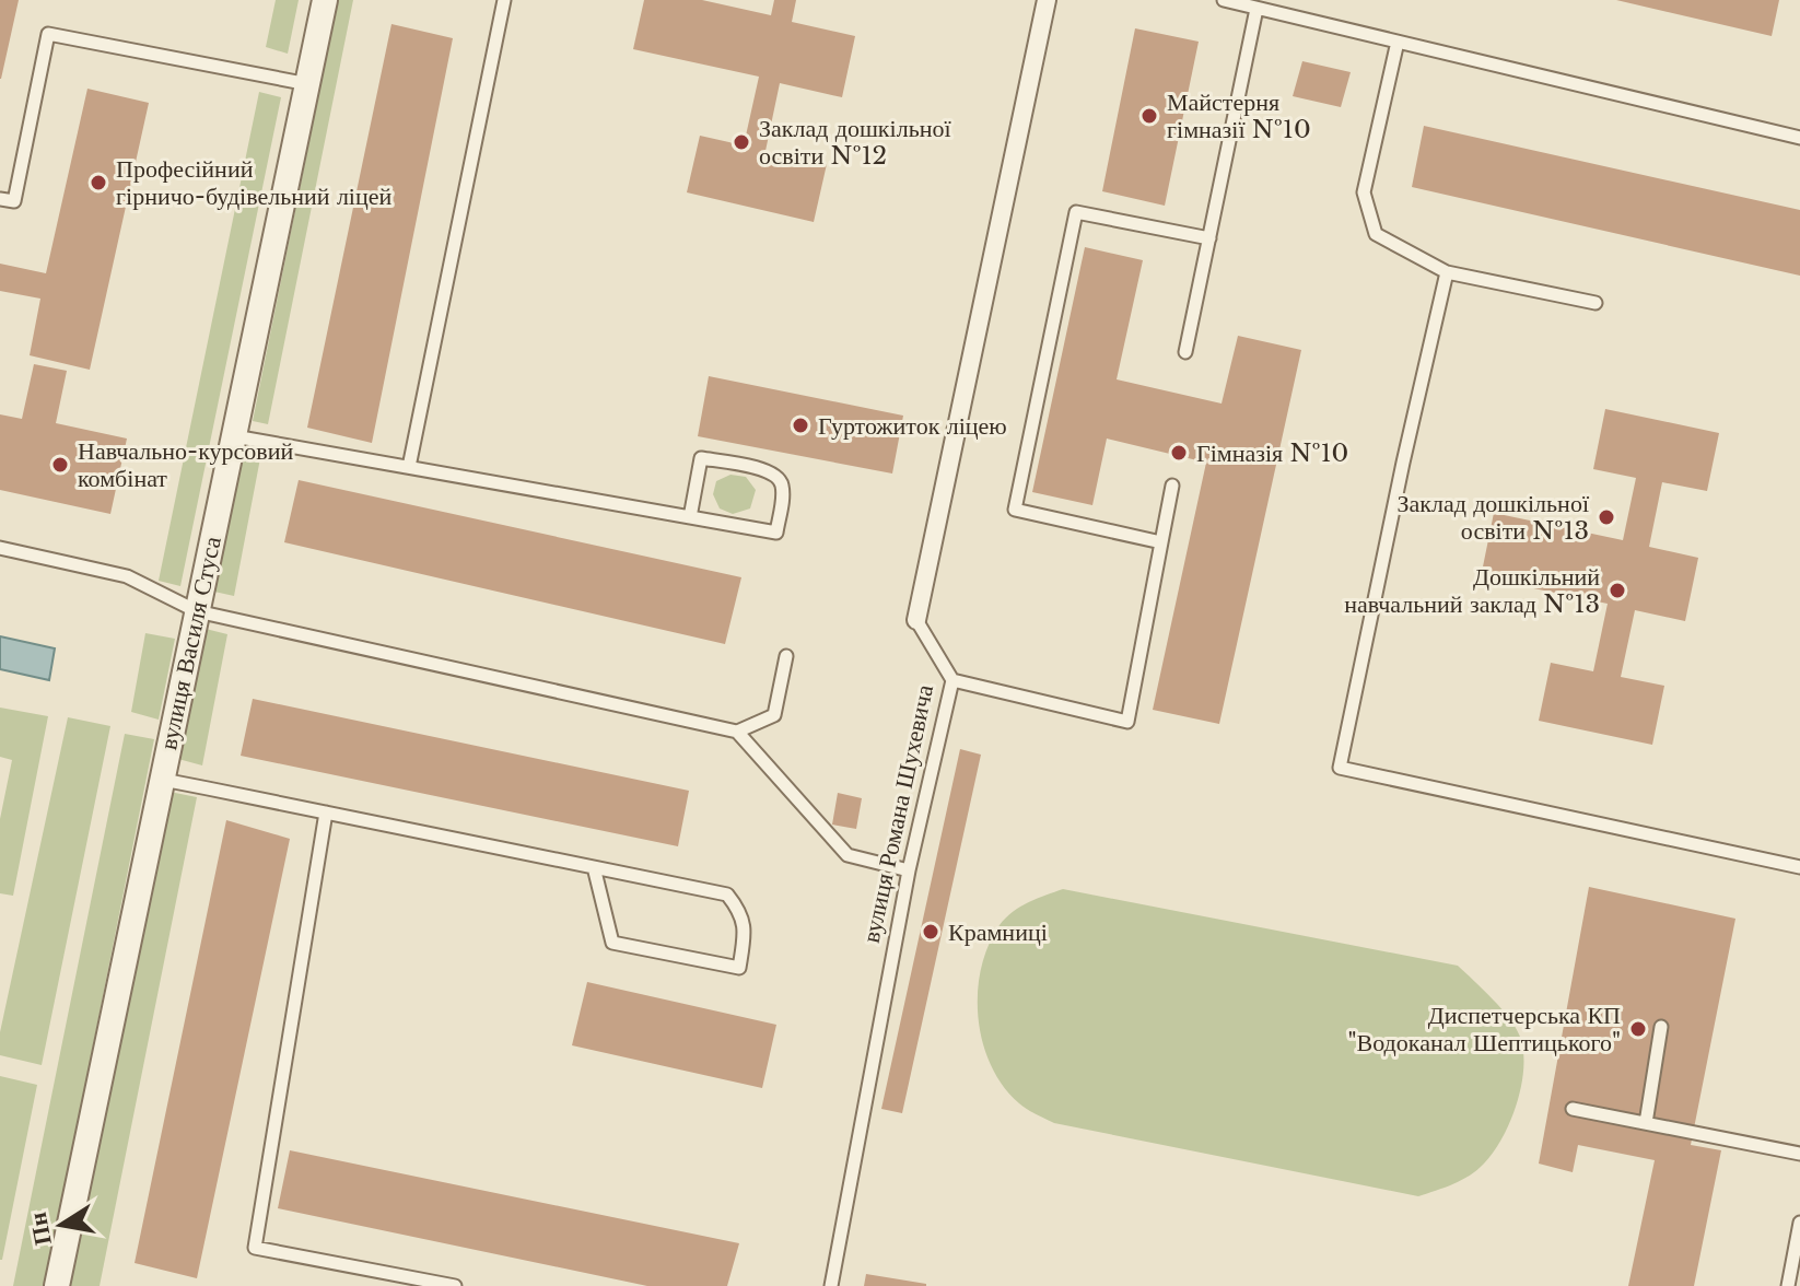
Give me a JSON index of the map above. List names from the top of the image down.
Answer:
{
  "streets": {
    "street": ["вулиця Василя Стуса", "вулиця Романа Шухевича"]
  },
  "places": [
    "Майстерня гімназії №10",
    "Заклад дошкільної освіти №12",
    "Професійний гірничо-будівельний ліцей",
    "Гуртожиток ліцею",
    "Гімназія №10",
    "Навчально-курсовий комбінат",
    "Заклад дошкільної освіти №13",
    "Дошкільний навчальний заклад №13",
    "Крамниці",
    "Диспетчерська КП \"Водоканал Шептицького\""
  ],
  "north": "left"
}
